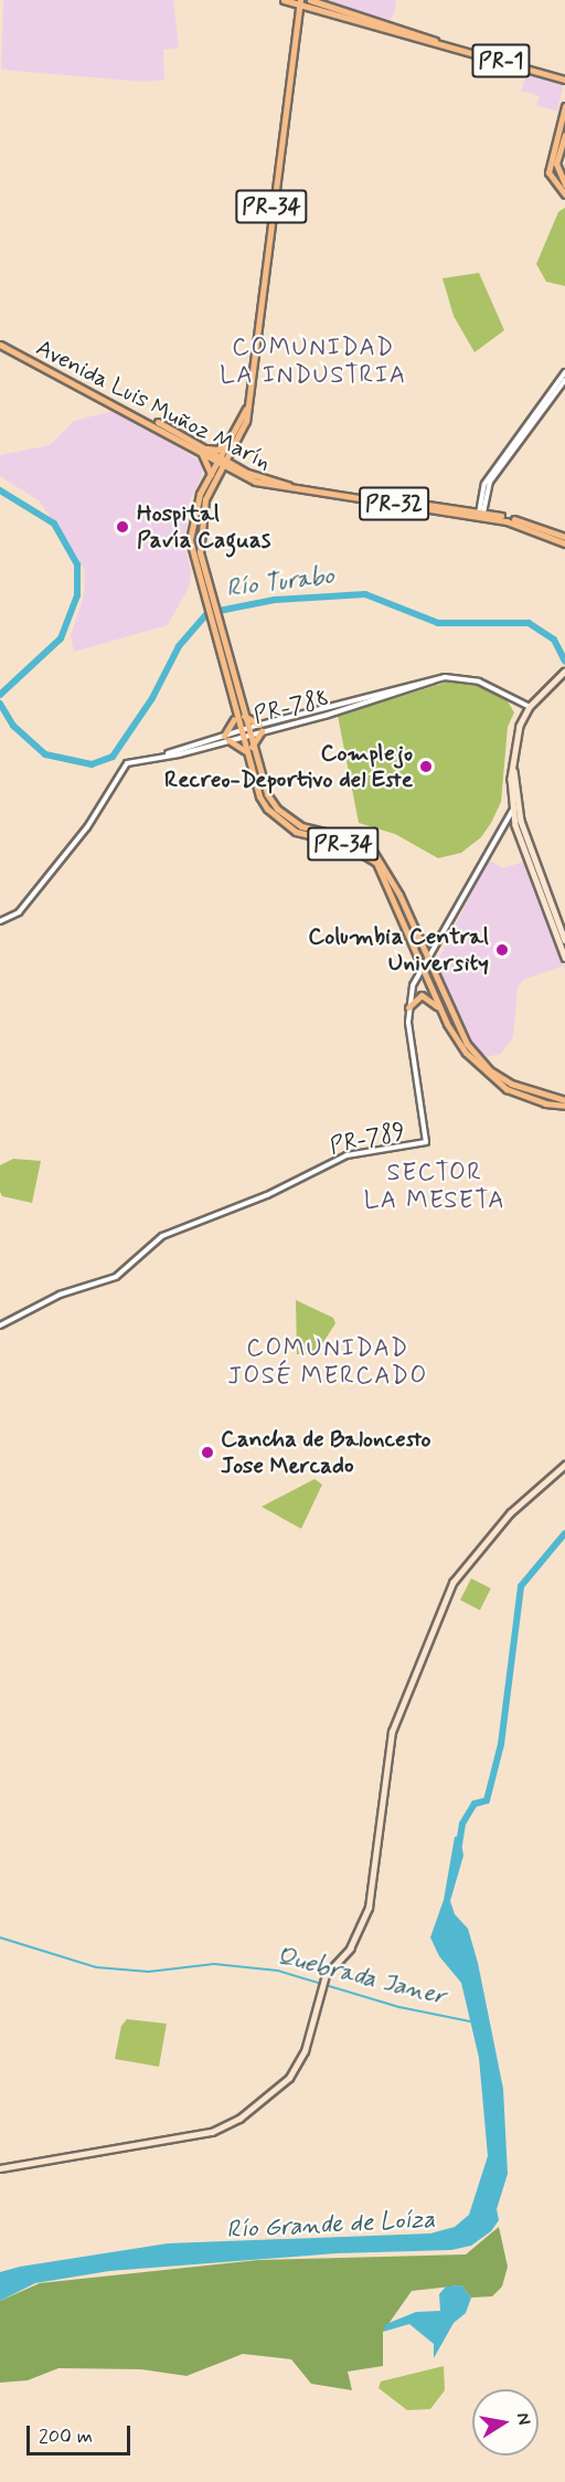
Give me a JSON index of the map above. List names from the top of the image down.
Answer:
{
  "streets": {
    "main road": [
      "PR-1",
      "PR-34",
      "Avenida Luis Muñoz Marín",
      "PR-32"
    ],
    "street": ["PR-788", "PR-789"]
  },
  "crossings": [
    ["PR-1", "PR-34"],
    ["PR-34", "Avenida Luis Muñoz Marín"],
    ["PR-34", "PR-788"],
    ["PR-34", "PR-789"]
  ],
  "districts": ["COMUNIDAD LA INDUSTRIA", "SECTOR LA MESETA", "COMUNIDAD JOSÉ MERCADO"],
  "water": ["Río Turabo", "Quebrada Janer", "Río Grande de Loíza"],
  "places": [
    "Hospital Pavía Caguas",
    "Complejo Recreo-Deportivo del Este",
    "Columbia Central University",
    "Cancha de Baloncesto Jose Mercado"
  ],
  "scale_bar": "200 m",
  "north": "right"
}
